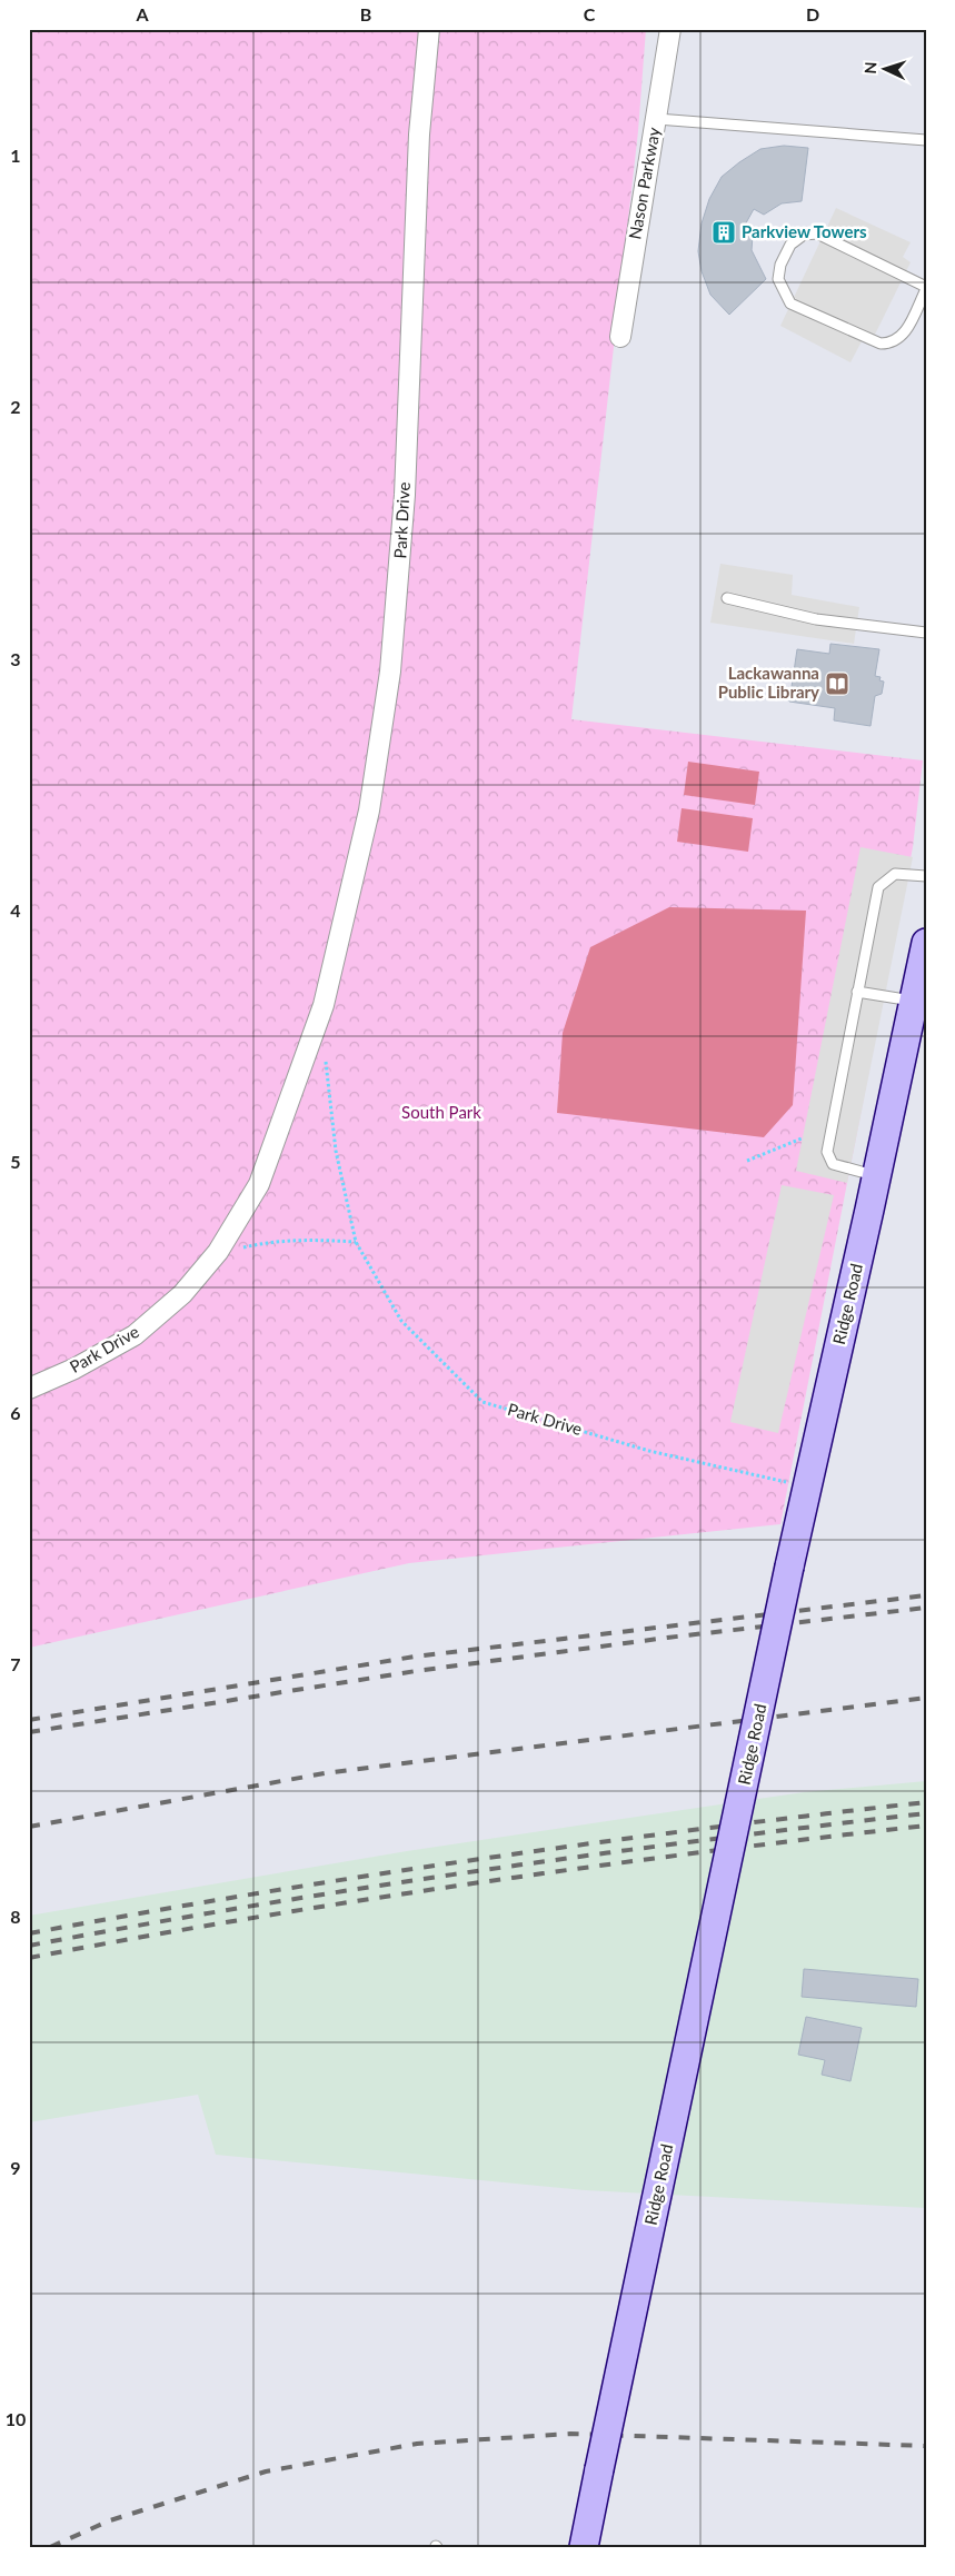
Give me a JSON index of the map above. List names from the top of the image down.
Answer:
{
  "streets": {
    "main road": ["Ridge Road"],
    "street": ["Nason Parkway", "Park Drive"]
  },
  "crossings": [
    ["Park Drive", "Ridge Road"]
  ],
  "parks": ["South Park"],
  "places": {
    "building": ["Parkview Towers"],
    "library": ["Lackawanna Public Library"]
  },
  "north": "left",
  "grid": {
    "columns": [
      "A",
      "B",
      "C",
      "D"
    ],
    "rows": [
      "1",
      "2",
      "3",
      "4",
      "5",
      "6",
      "7",
      "8",
      "9",
      "10"
    ]
  }
}
